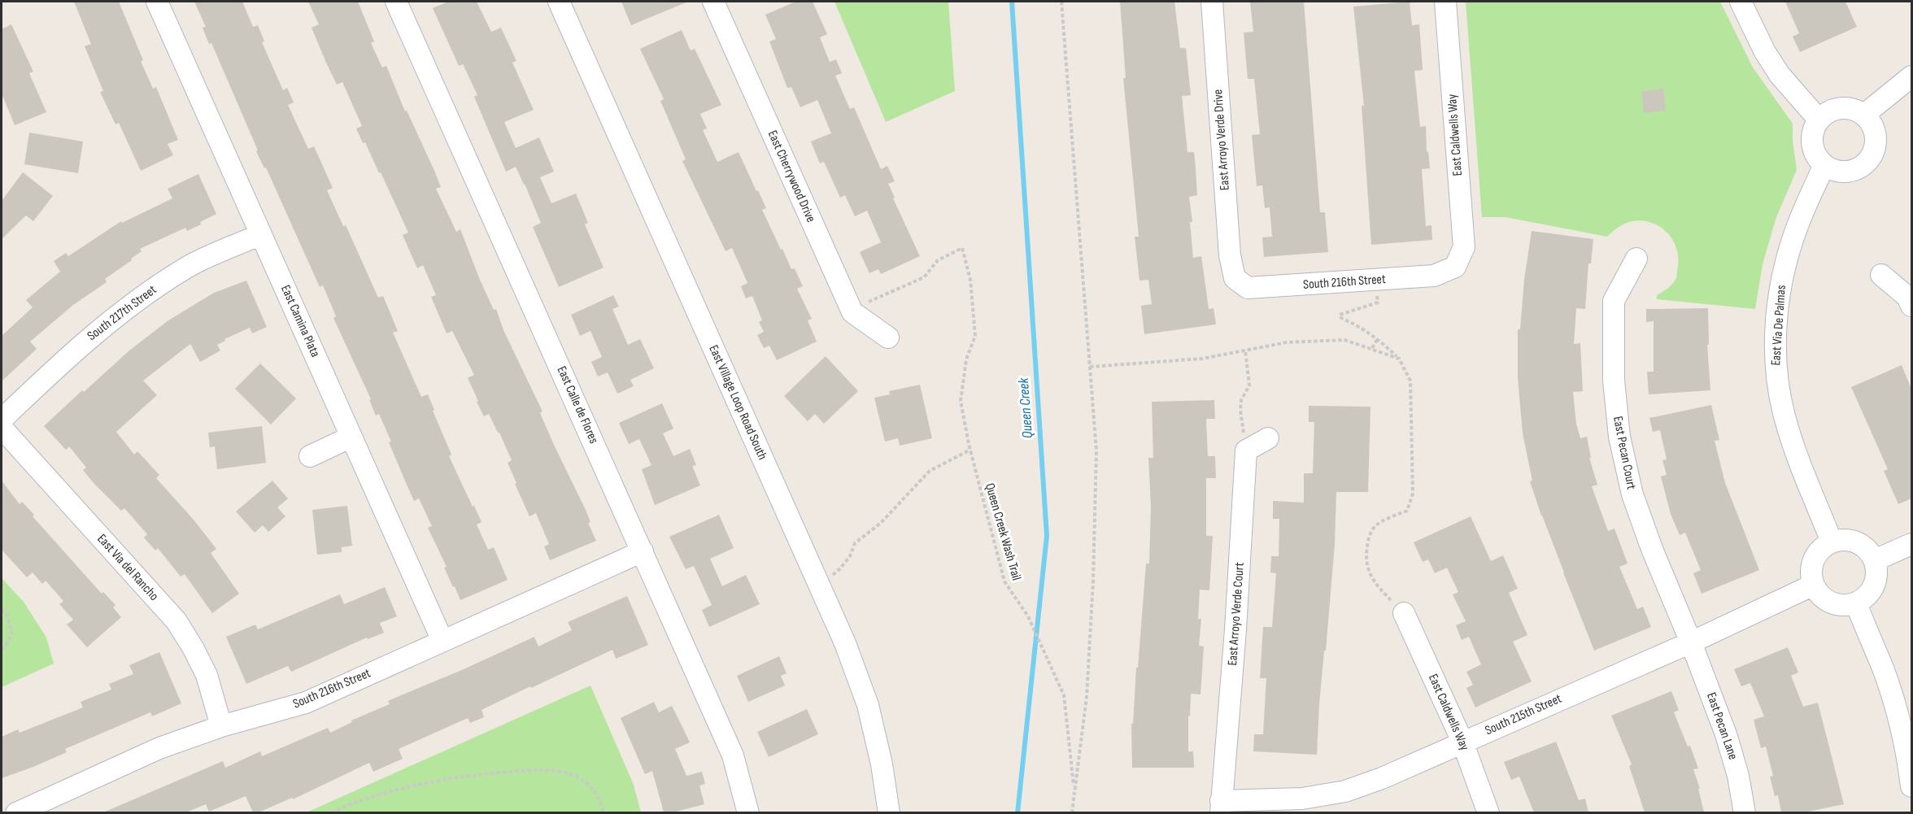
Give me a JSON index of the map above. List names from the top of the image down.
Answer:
{
  "streets": {
    "street": [
      "East Caldwells Way",
      "East Arroyo Verde Drive",
      "East Cherrywood Drive",
      "South 216th Street",
      "South 217th Street",
      "East Camina Plata",
      "East Via De Palmas",
      "East Village Loop Road South",
      "East Calle de Flores",
      "East Pecan Court",
      "East Via del Rancho",
      "East Arroyo Verde Court",
      "South 215th Street",
      "East Pecan Lane"
    ],
    "path": ["Queen Creek Wash Trail"]
  },
  "crossings": [
    ["East Caldwells Way", "South 216th Street"],
    ["East Caldwells Way", "South 215th Street"],
    ["East Arroyo Verde Drive", "South 216th Street"],
    ["East Cherrywood Drive", "Queen Creek Wash Trail"],
    ["South 216th Street", "East Camina Plata"],
    ["South 216th Street", "East Calle de Flores"],
    ["South 216th Street", "East Via del Rancho"],
    ["South 217th Street", "East Camina Plata"],
    ["East Via De Palmas", "South 215th Street"],
    ["East Pecan Court", "South 215th Street"],
    ["East Pecan Court", "East Pecan Lane"],
    ["East Arroyo Verde Court", "South 215th Street"],
    ["South 215th Street", "East Pecan Lane"]
  ],
  "water": ["Queen Creek"]
}
